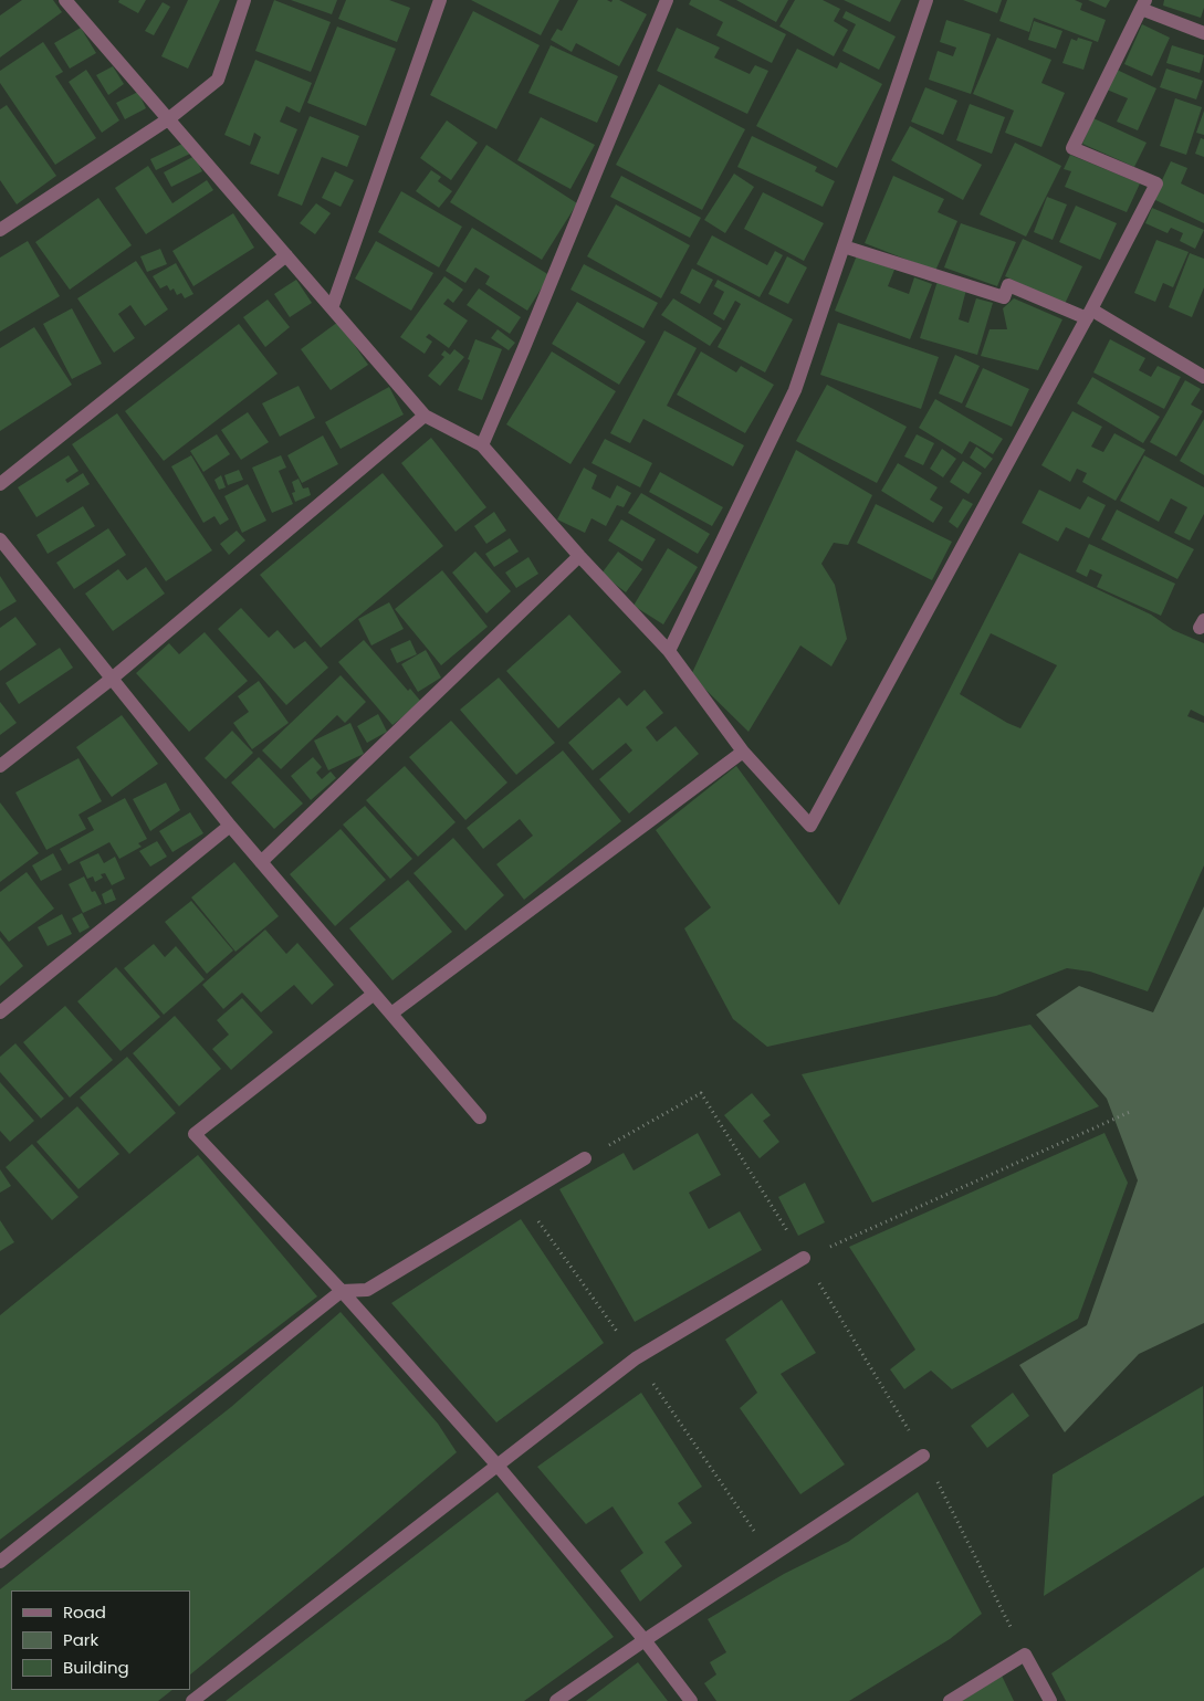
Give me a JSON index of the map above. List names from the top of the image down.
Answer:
{
  "legend": ["Road", "Park", "Building"]
}
